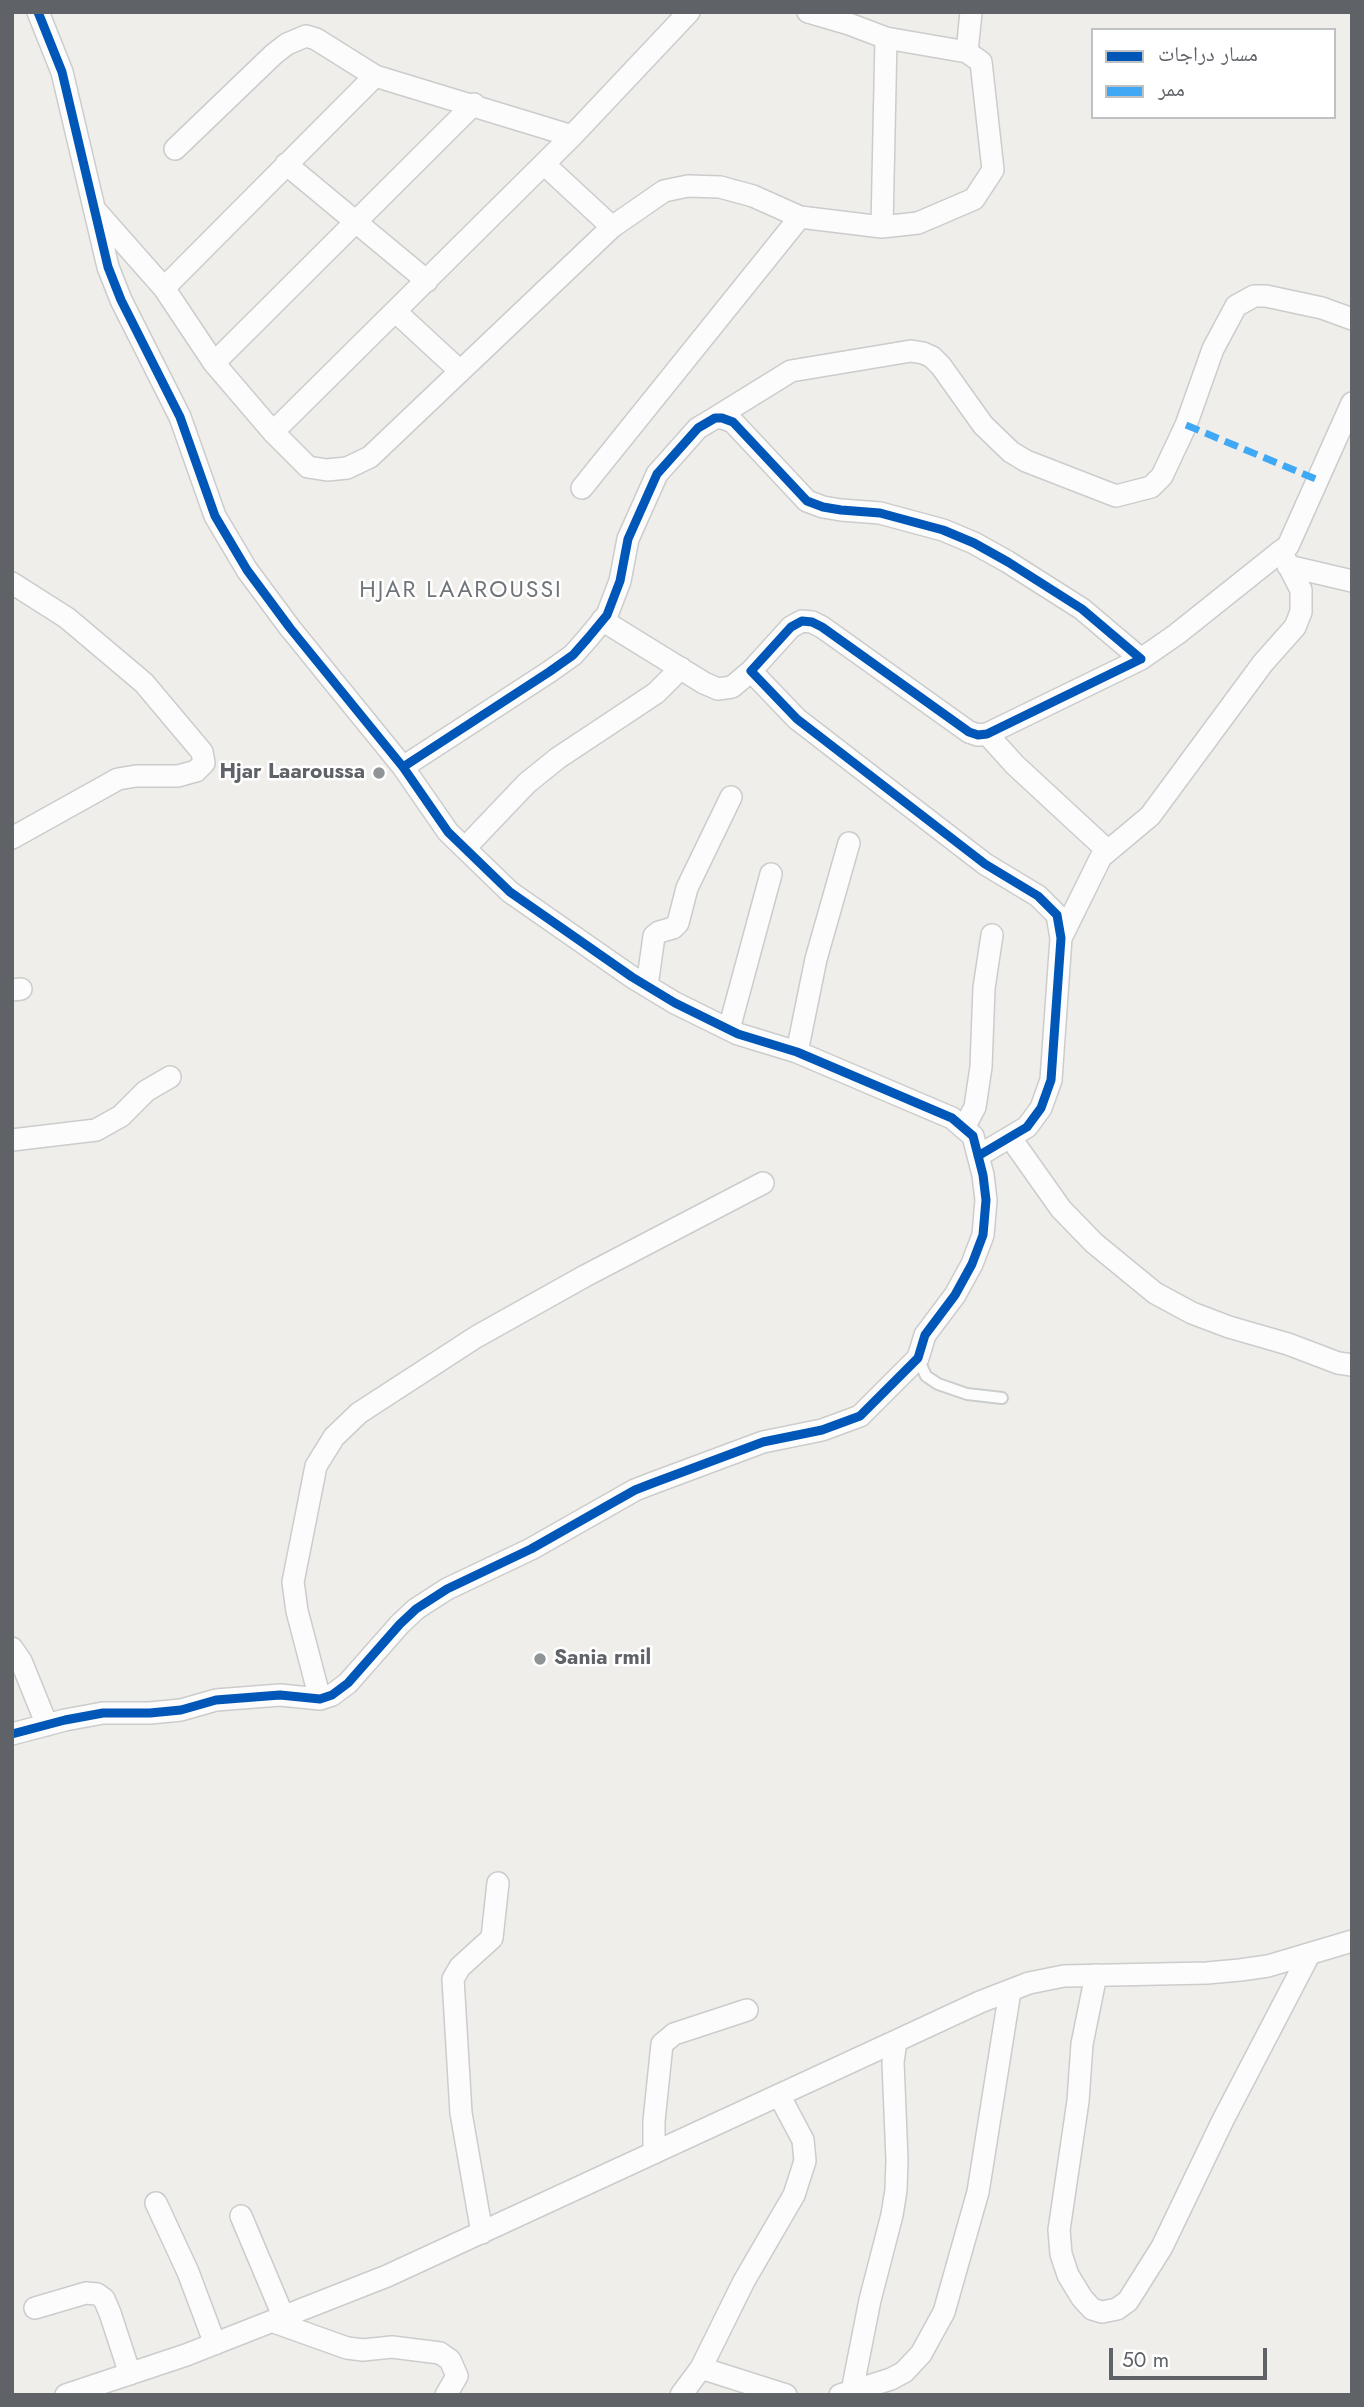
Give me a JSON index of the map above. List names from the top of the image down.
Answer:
{
  "districts": ["HJAR LAAROUSSI"],
  "places": ["Hjar Laaroussa", "Sania rmil"],
  "legend": ["مسار دراجات", "ممر"],
  "scale_bar": "50 m"
}
